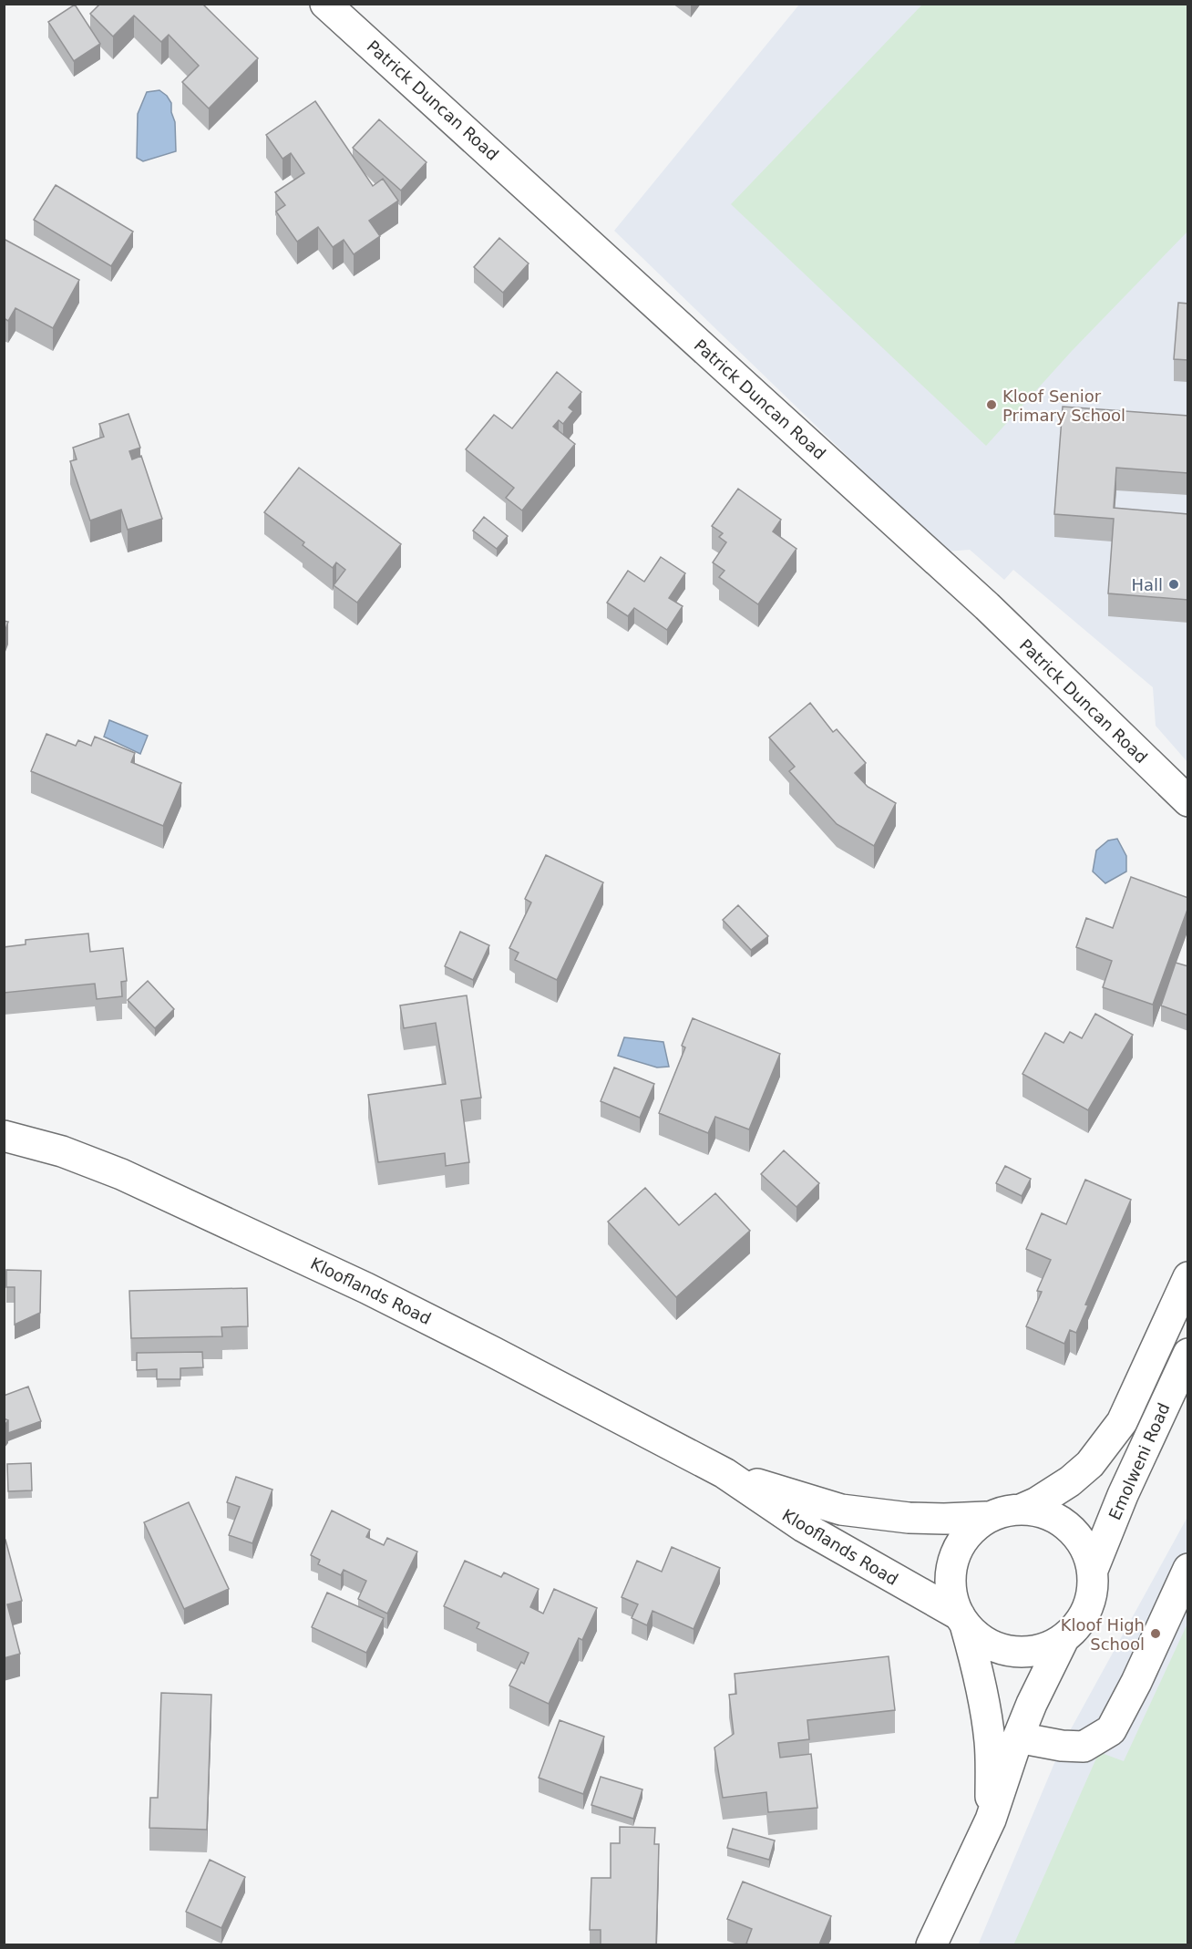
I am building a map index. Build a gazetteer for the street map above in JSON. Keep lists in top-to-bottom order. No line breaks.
{"streets":{"street":["Patrick Duncan Road","Klooflands Road","Emolweni Road"]},"crossings":[["Klooflands Road","Emolweni Road"]],"places":["Kloof Senior Primary School","Hall","Kloof High School"]}
